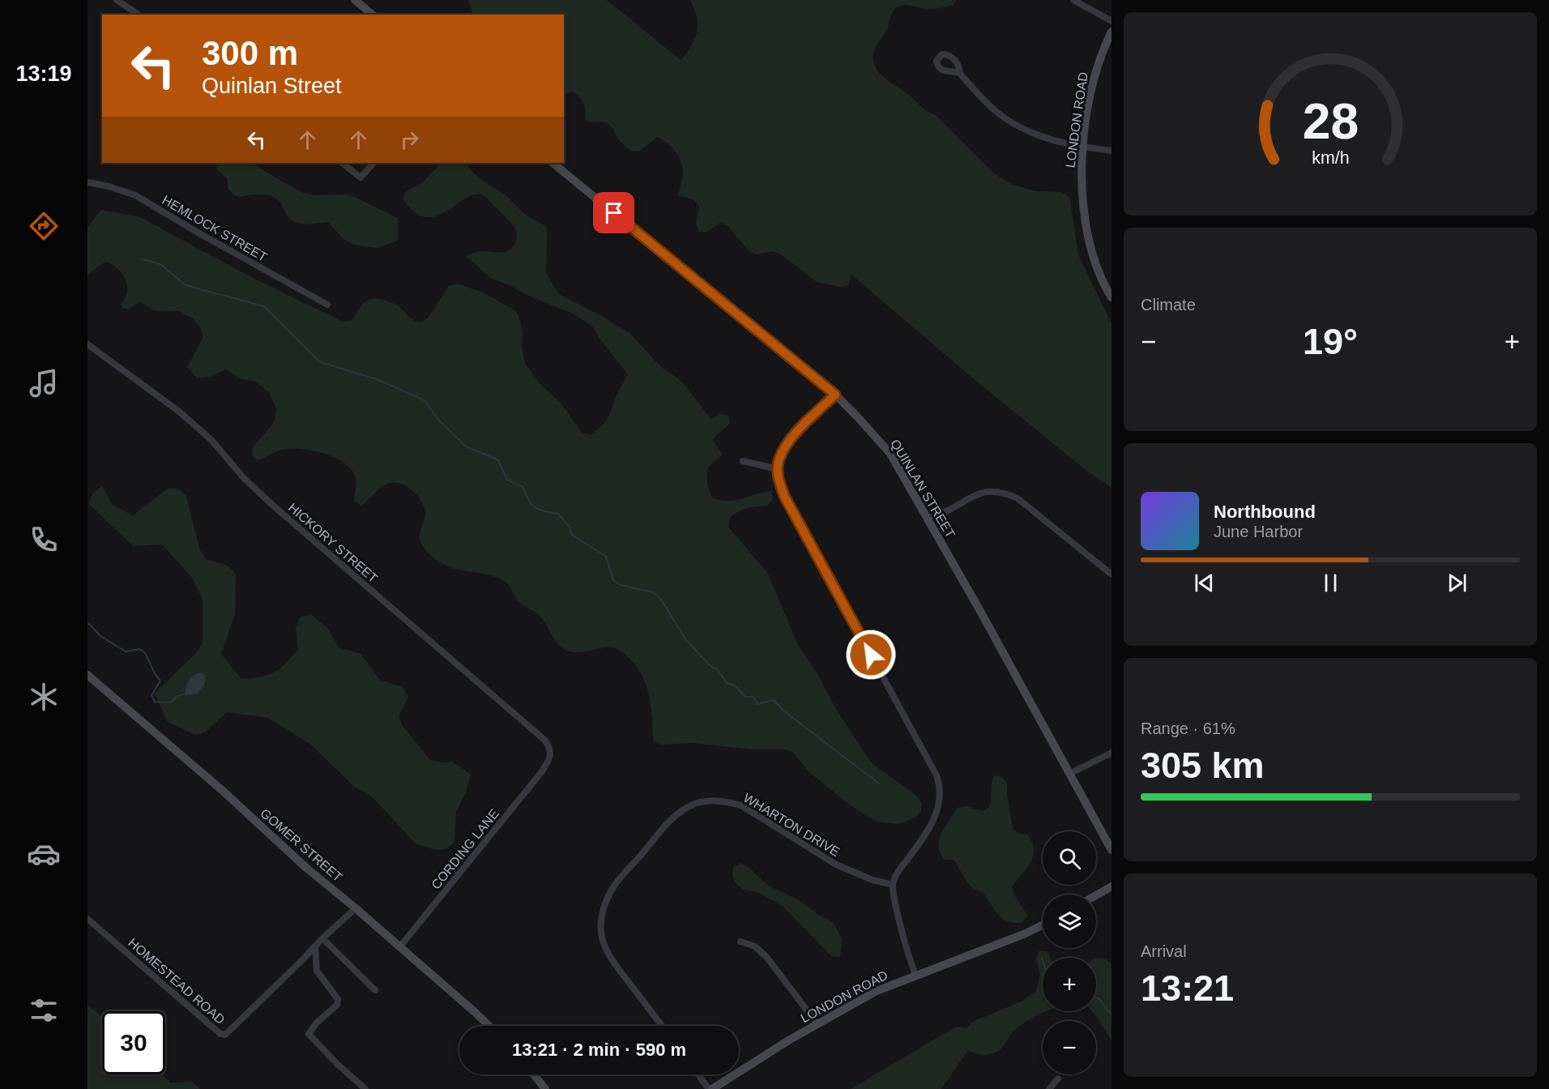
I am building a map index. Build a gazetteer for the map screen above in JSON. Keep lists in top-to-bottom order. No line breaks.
{"streets":{"street":["LONDON ROAD","HEMLOCK STREET","QUINLAN STREET","HICKORY STREET","WHARTON DRIVE","GOMER STREET","CORDING LANE","HOMESTEAD ROAD"]},"crossings":[["HICKORY STREET","CORDING LANE"],["GOMER STREET","CORDING LANE"],["GOMER STREET","HOMESTEAD ROAD"]],"page":{"tabs":"13:19","turn":["300 m","Quinlan Street"],"tile":["Climate",["Range · 61%","305 km"],["Arrival","13:21"]],"heat":["−","19°","+"],"song":["Northbound","June Harbor"],"map_buttons":["+","−"],"limit":"30","trip":"13:21 · 2 min · 590 m","gauge":["28","km/h"]}}
